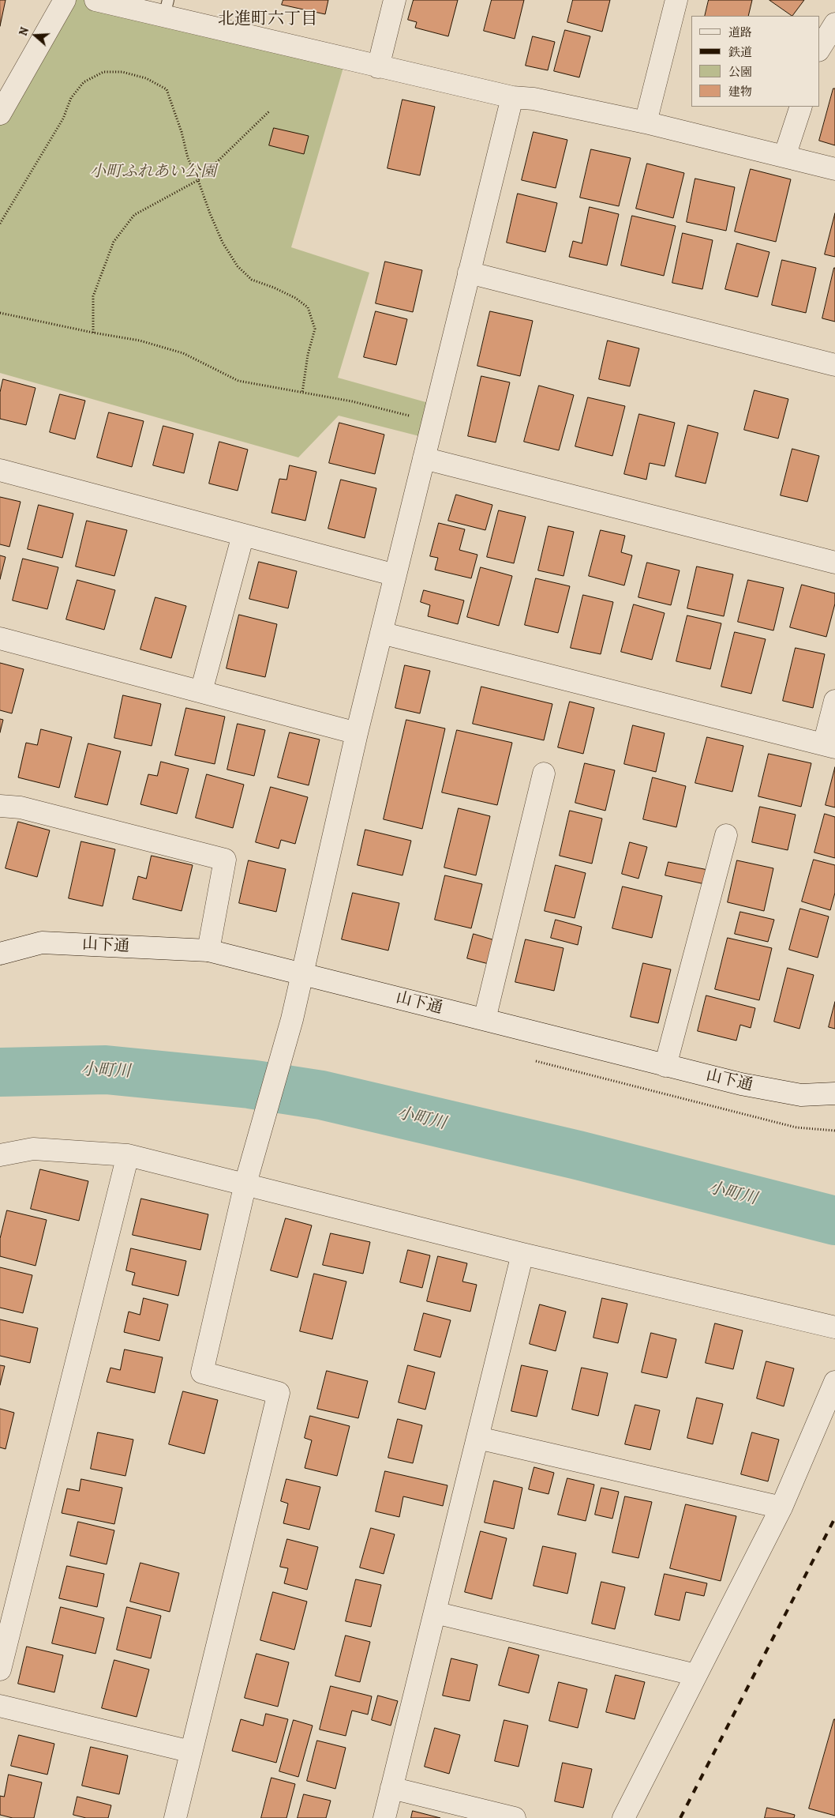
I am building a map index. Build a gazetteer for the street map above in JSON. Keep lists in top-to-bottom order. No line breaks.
{"streets":{"street":["山下通"]},"districts":["北進町六丁目"],"water":["小町川"],"parks":["小町ふれあい公園"],"legend":["道路","鉄道","公園","建物"],"north":"left"}
